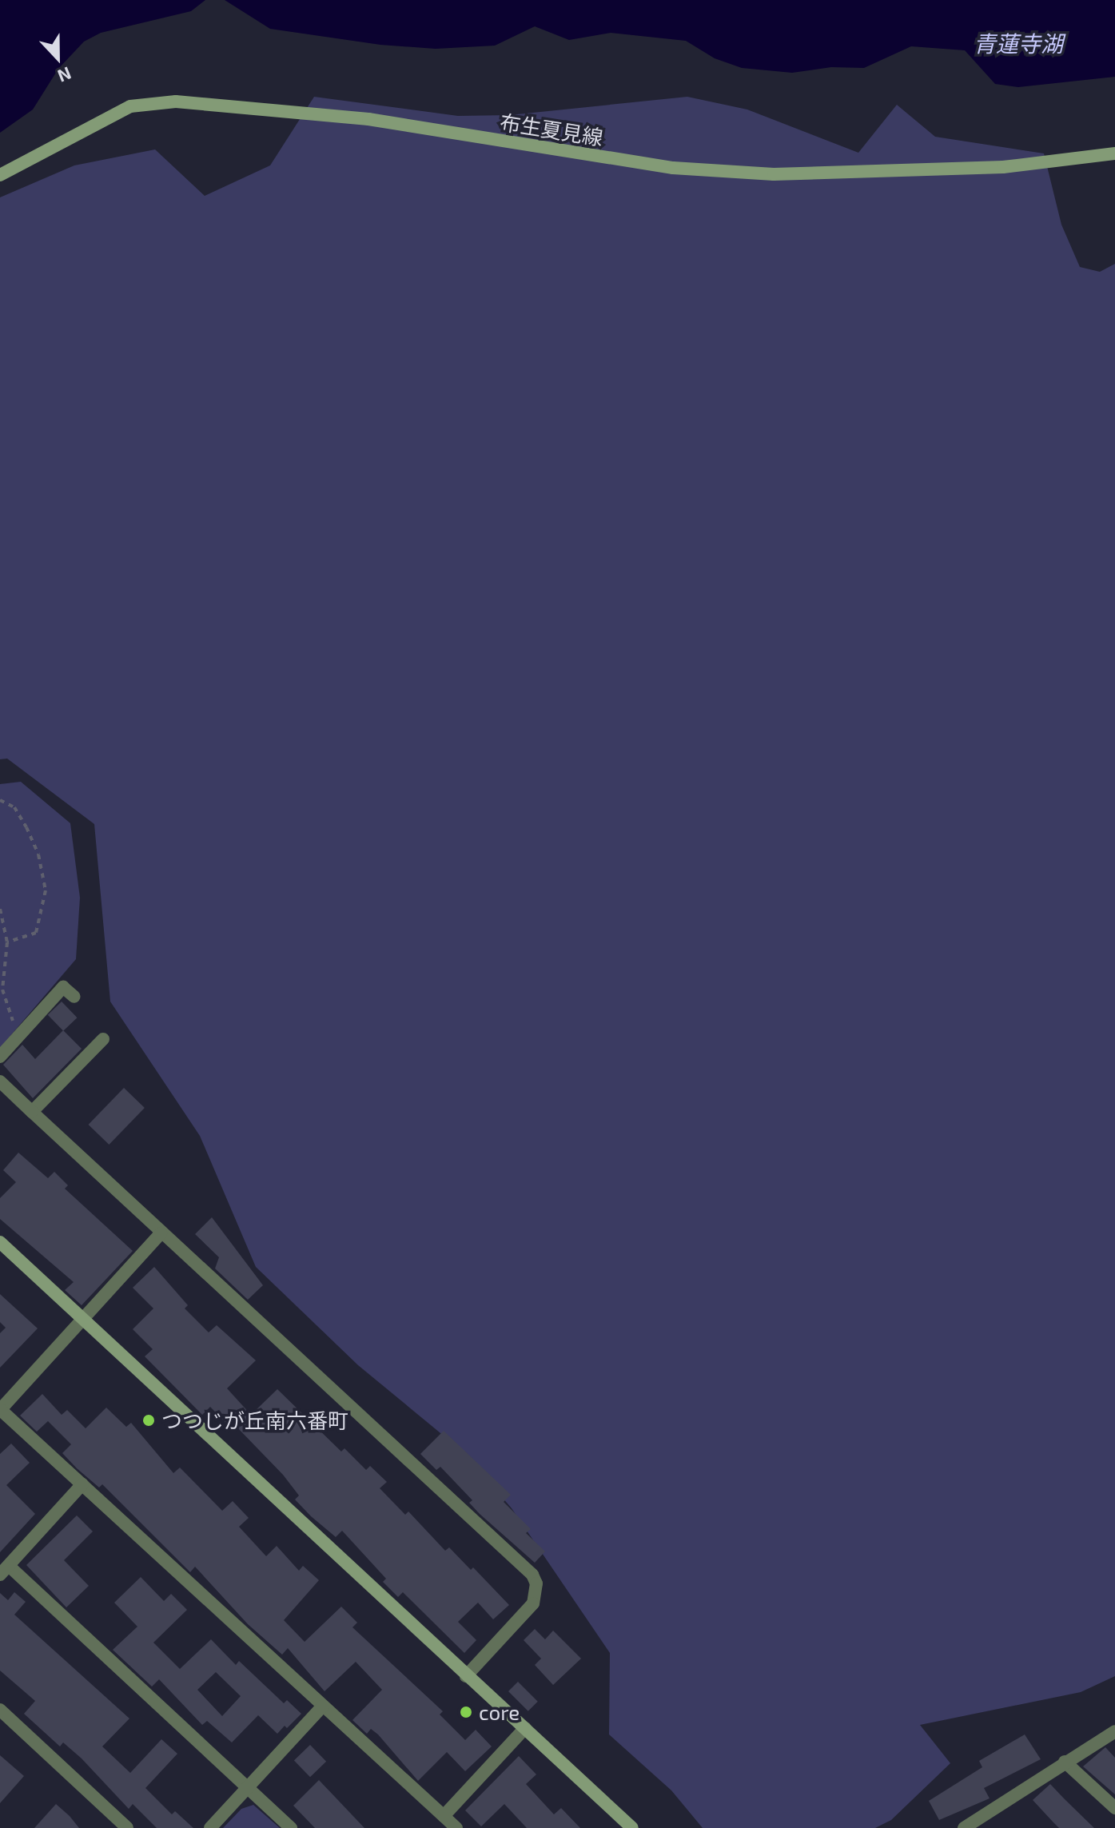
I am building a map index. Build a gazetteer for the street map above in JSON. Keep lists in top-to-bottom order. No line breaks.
{"streets":{"main road":["布生夏見線"]},"water":["青蓮寺湖"],"places":["つつじが丘南六番町","core"],"north":"bottom"}
